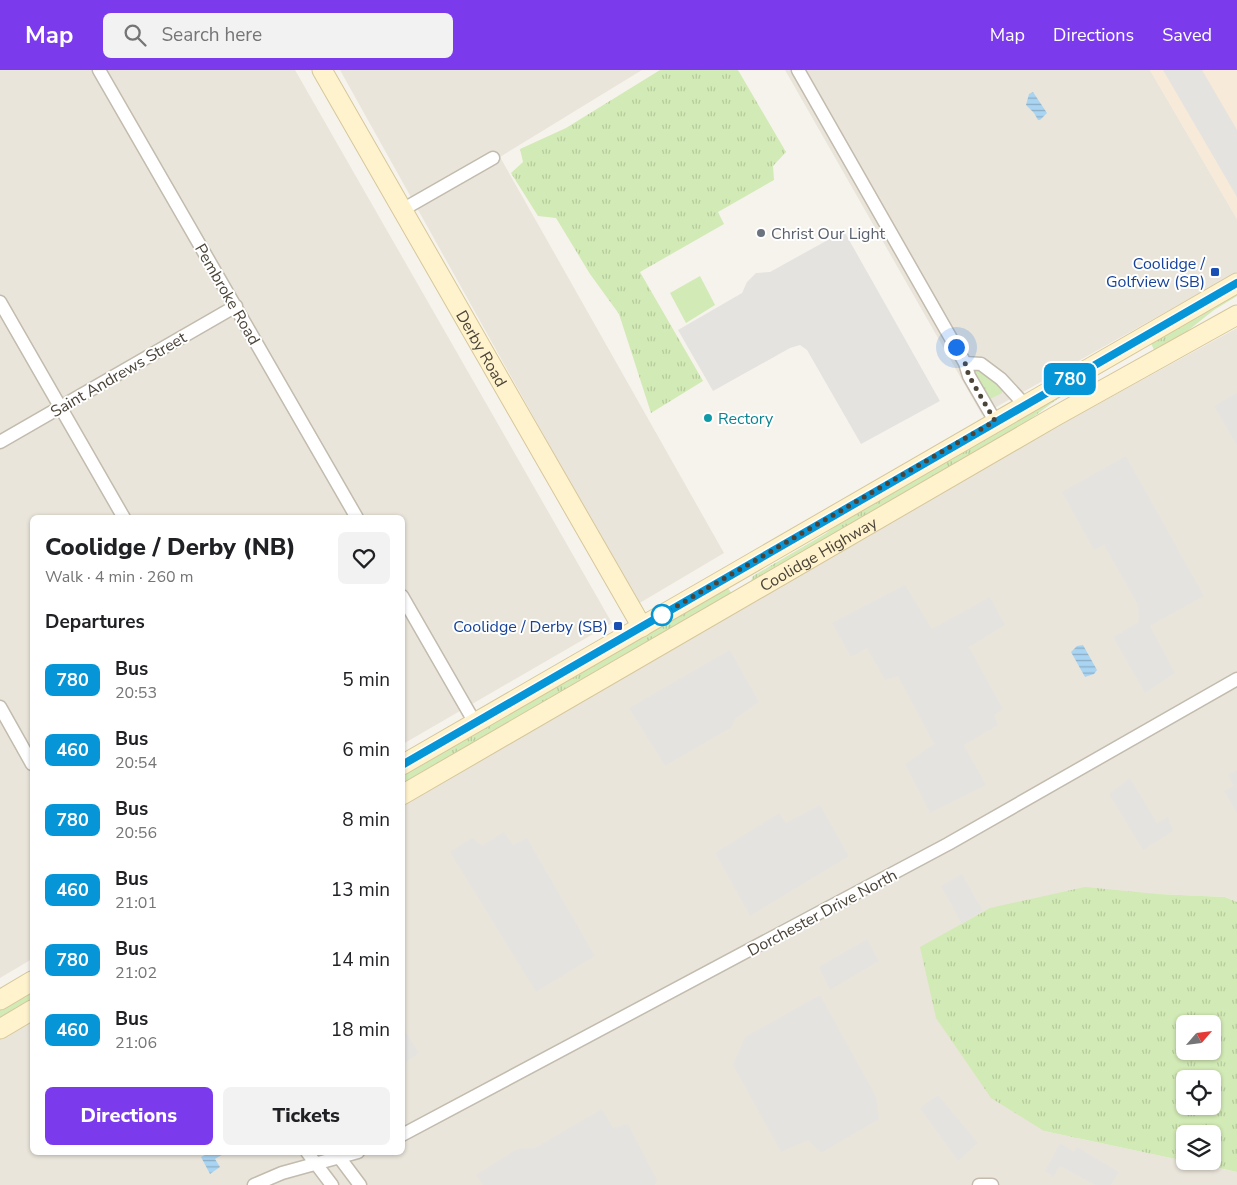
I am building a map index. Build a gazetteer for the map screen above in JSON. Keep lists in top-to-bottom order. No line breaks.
{"streets":{"main road":["Derby Road","Coolidge Highway"],"street":["Pembroke Road","Saint Andrews Street","Dorchester Drive North"]},"crossings":[["Pembroke Road","Saint Andrews Street"],["Derby Road","Coolidge Highway"]],"places":{"other":["Christ Our Light","Rectory"],"transit":["Coolidge / Golfview (SB)","Coolidge / Derby (SB)"]},"lines":["bus line 780"],"north":"top right","page":{"header":"Map","search":"Search here","nav":["Map","Directions","Saved"],"on_map":"780","heading":[["Coolidge / Derby (NB)","Walk · 4 min · 260 m"],"Departures"],"list":[{"mark":"780","name":"Bus","note":"20:53","value":"5 min"},{"mark":"460","name":"Bus","note":"20:54","value":"6 min"},{"mark":"780","name":"Bus","note":"20:56","value":"8 min"},{"mark":"460","name":"Bus","note":"21:01","value":"13 min"},{"mark":"780","name":"Bus","note":"21:02","value":"14 min"},{"mark":"460","name":"Bus","note":"21:06","value":"18 min"}],"buttons":["Directions","Tickets"]}}
